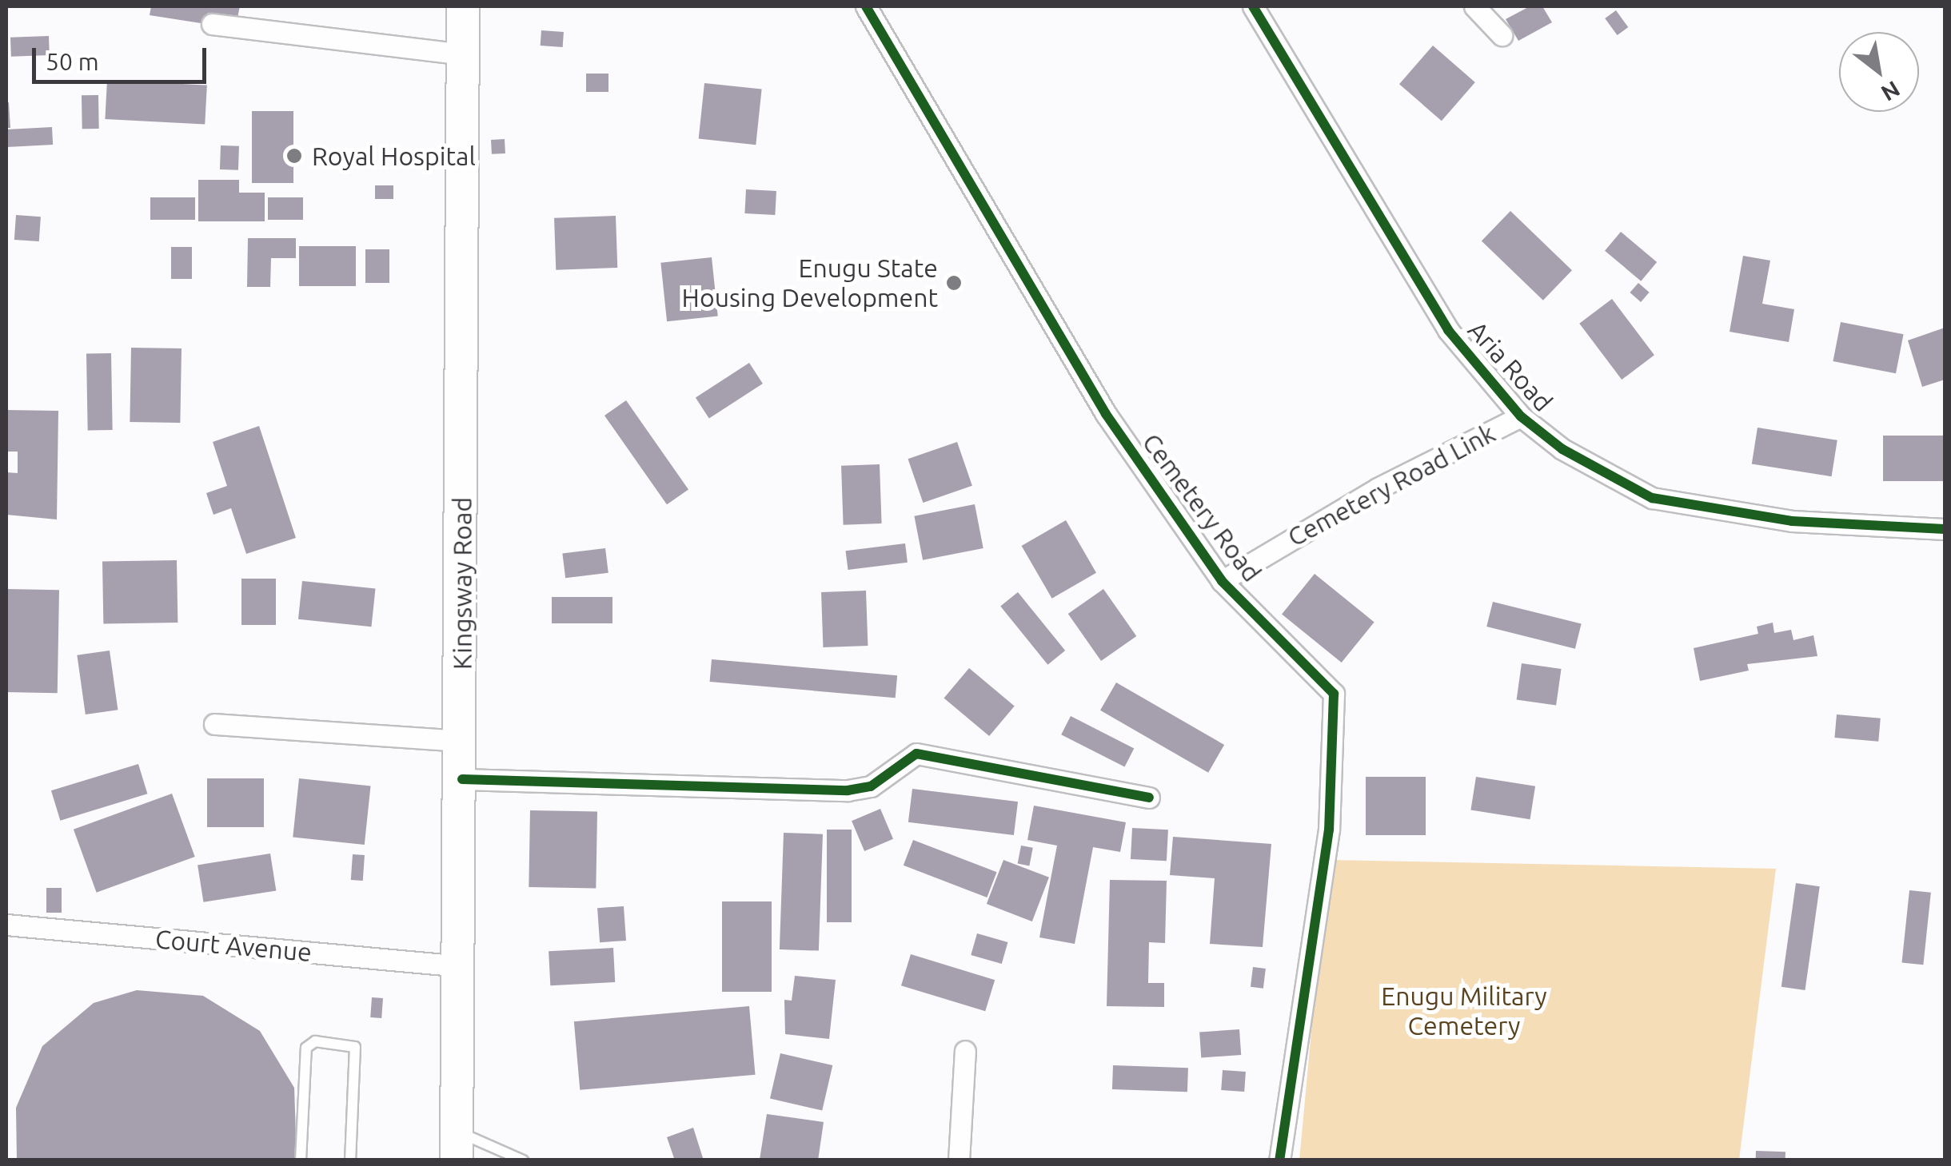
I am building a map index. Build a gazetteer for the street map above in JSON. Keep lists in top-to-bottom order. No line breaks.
{"streets":{"main road":["Kingsway Road"],"street":["Aria Road","Cemetery Road Link","Cemetery Road","Court Avenue"]},"crossings":[["Aria Road","Cemetery Road Link"],["Cemetery Road Link","Cemetery Road"],["Kingsway Road","Court Avenue"]],"parks":["Enugu Military Cemetery"],"places":["Royal Hospital","Enugu State Housing Development"],"scale_bar":"50 m","north":"bottom right"}
